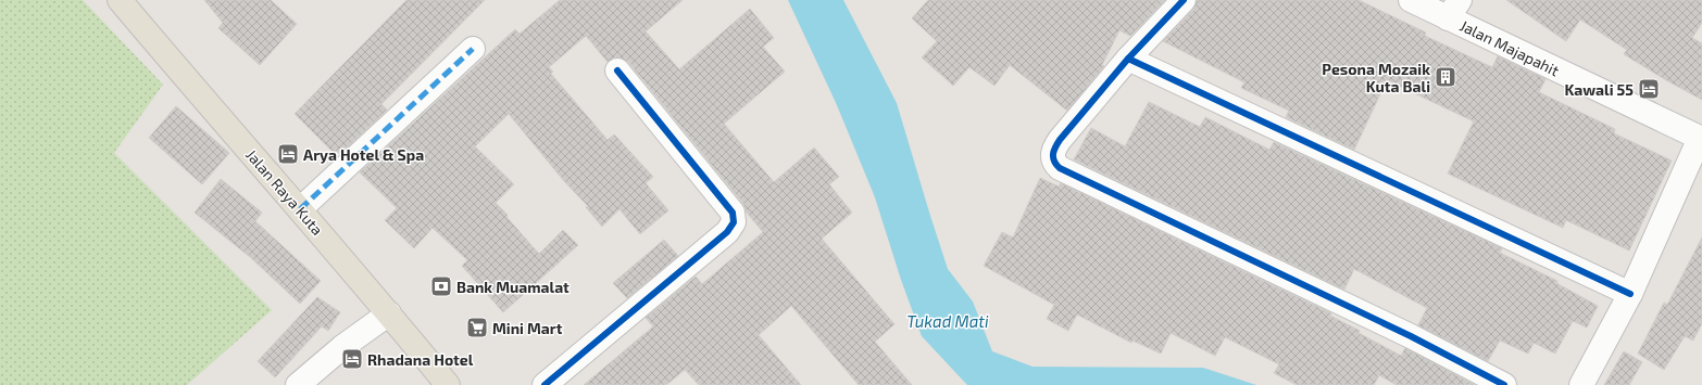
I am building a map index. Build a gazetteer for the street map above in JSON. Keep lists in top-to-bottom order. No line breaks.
{"streets":{"main road":["Jalan Raya Kuta"],"street":["Jalan Majapahit"]},"water":["Tukad Mati"],"places":{"building":["Pesona Mozaik Kuta Bali"],"hotel":["Kawali 55","Arya Hotel & Spa","Rhadana Hotel"],"bank":["Bank Muamalat"],"supermarket":["Mini Mart"]}}
